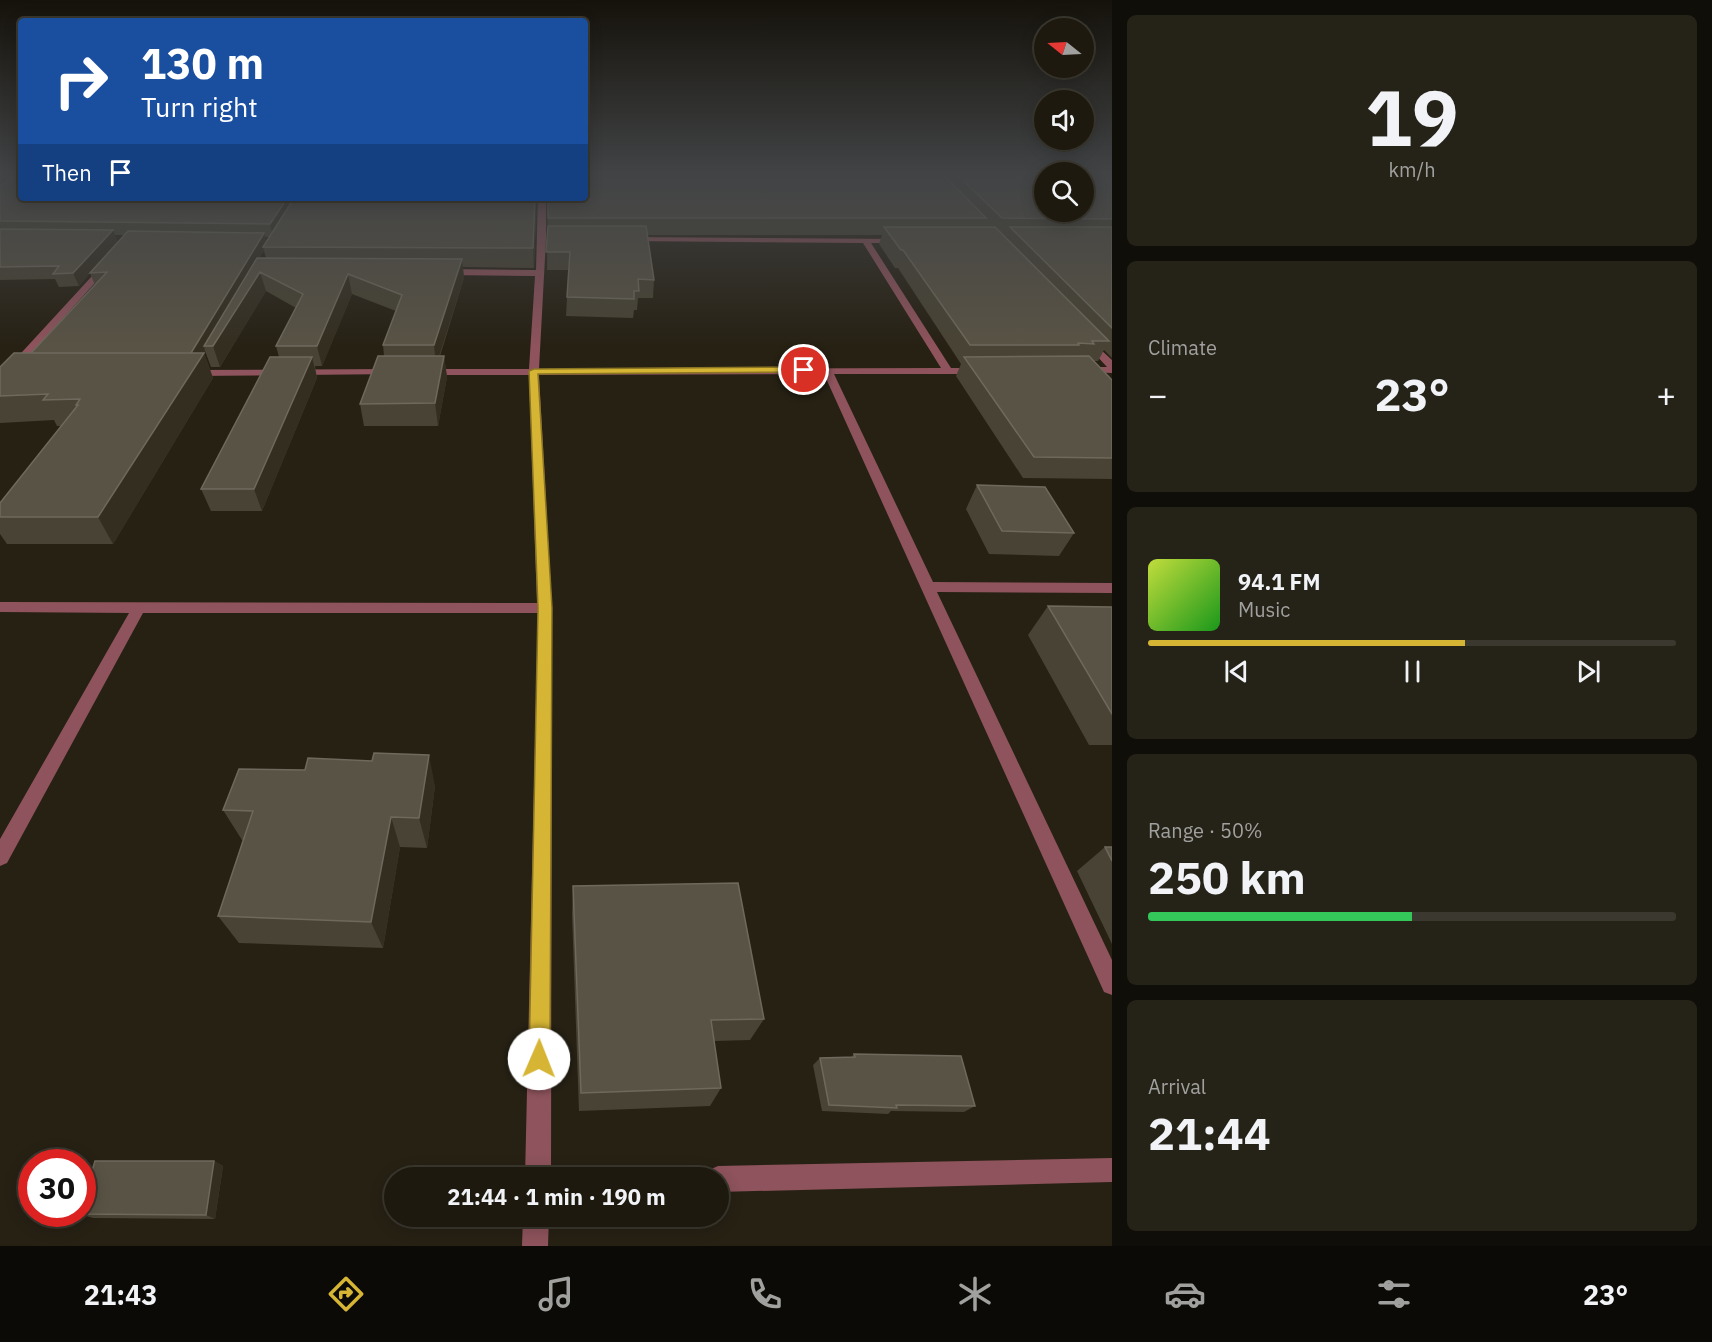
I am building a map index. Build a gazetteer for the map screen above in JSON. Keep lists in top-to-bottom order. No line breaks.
{"north":"left","page":{"tile":[["19","km/h"],"Climate",["Range · 50%","250 km"],["Arrival","21:44"]],"turn":["130 m","Turn right"],"then":"Then","heat":["−","23°","+"],"song":["94.1 FM","Music"],"limit":"30","trip":"21:44 · 1 min · 190 m","tabs":["21:43","23°"]}}
